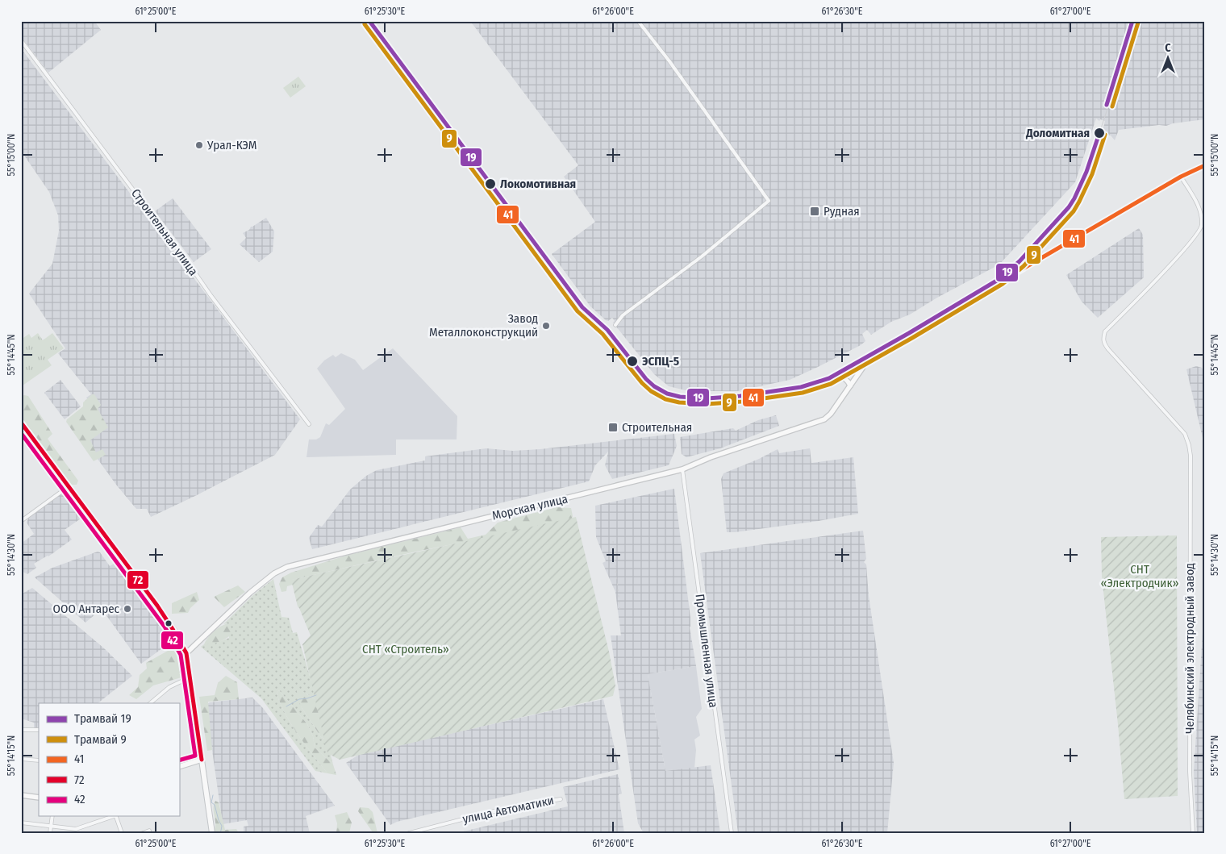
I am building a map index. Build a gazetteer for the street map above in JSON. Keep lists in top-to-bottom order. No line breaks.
{"streets":{"street":["Строительная улица","Морская улица","Челябинский электродный завод","Промышленная улица","улица Автоматики"]},"crossings":[["Морская улица","Промышленная улица"]],"parks":["СНТ «Электродчик»","СНТ «Строитель»"],"places":{"other":["Доломитная","Урал-КЭМ","Локомотивная","Завод Металлоконструкций","ЭСПЦ-5","ООО Антарес"],"transit":["Рудная","Строительная"]},"lines":["tram line 19","transit line 41","tram line 9","transit line 72","transit line 42"],"legend":["Трамвай 19","Трамвай 9","41","72","42"],"north":"top","coordinates":["61°25'00\"E","61°25'30\"E","61°26'00\"E","61°26'30\"E","61°27'00\"E","55°15'00\"N","55°14'45\"N","55°14'30\"N","55°14'15\"N"]}
